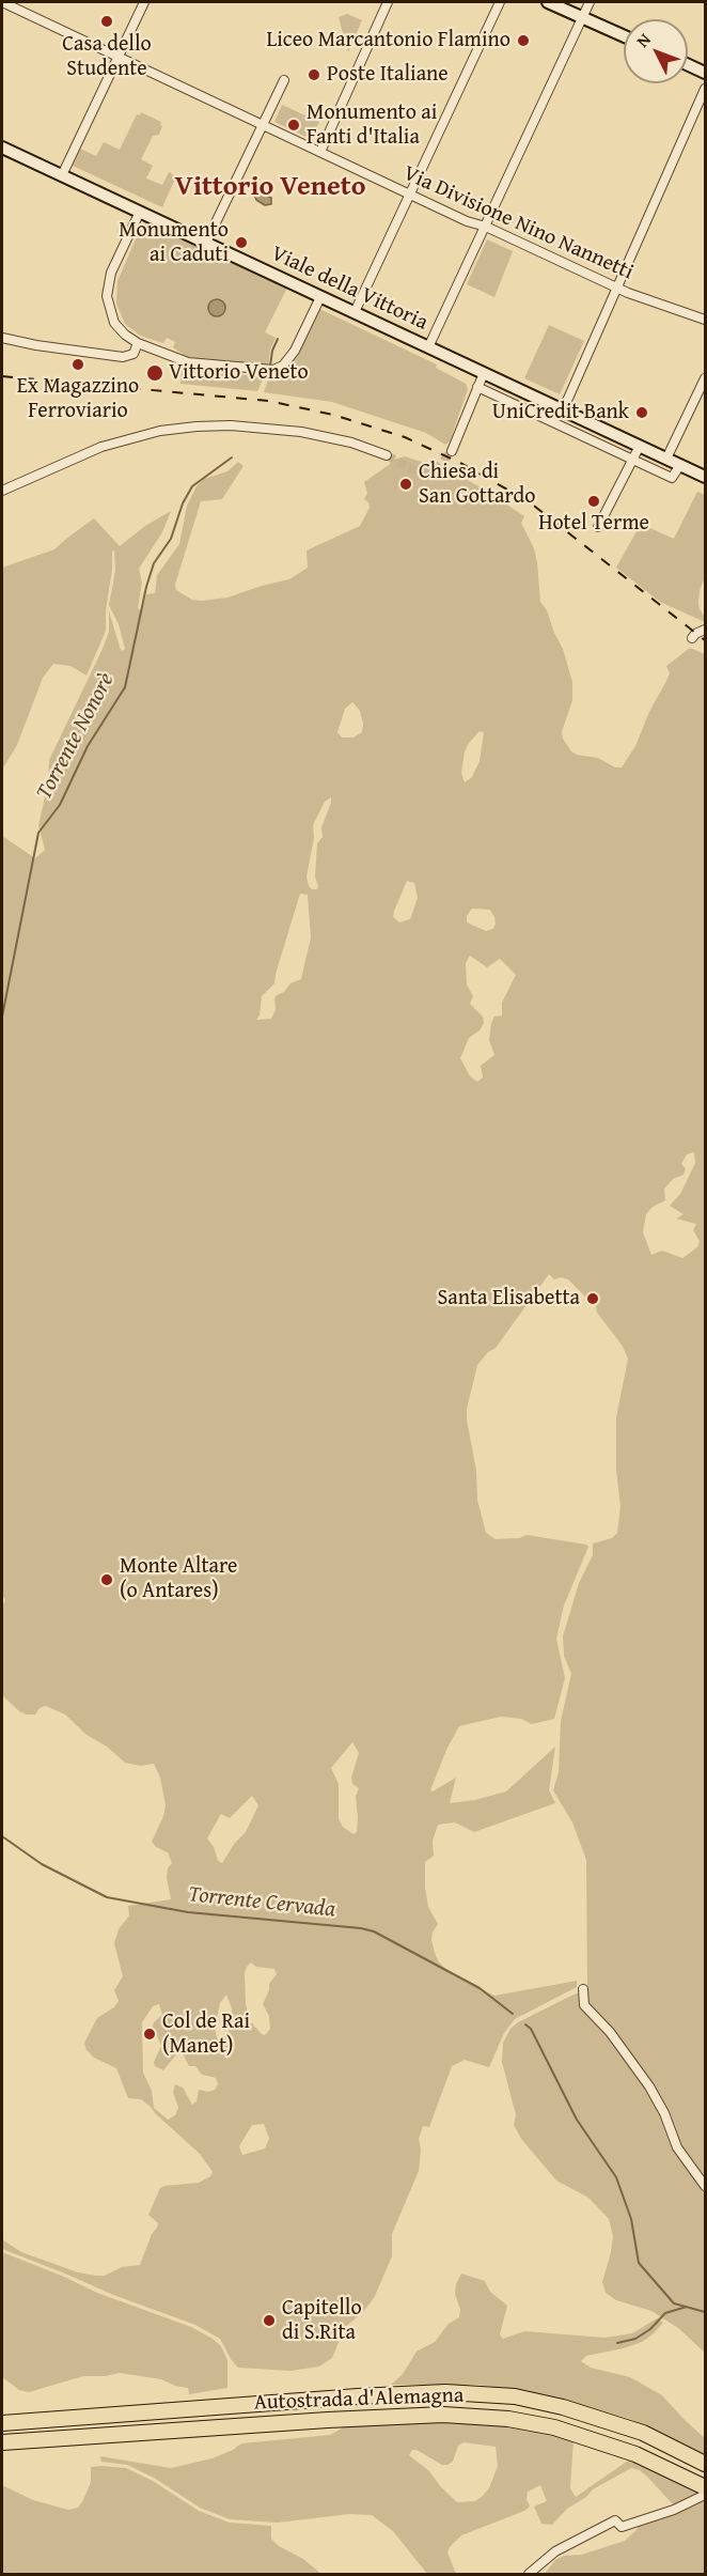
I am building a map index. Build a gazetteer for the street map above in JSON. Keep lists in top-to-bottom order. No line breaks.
{"streets":{"highway":["Autostrada d'Alemagna"],"street":["Via Divisione Nino Nannetti","Viale della Vittoria"]},"districts":["Vittorio Veneto"],"water":["Torrente Nonorè","Torrente Cervada"],"places":["Casa dello Studente","Liceo Marcantonio Flamino","Poste Italiane","Monumento ai Fanti d'Italia","Monumento ai Caduti","Ex Magazzino Ferroviario","Vittorio Veneto","UniCredit Bank","Chiesa di San Gottardo","Hotel Terme","Santa Elisabetta","Monte Altare (o Antares)","Col de Rai (Manet)","Capitello di S.Rita"],"north":"top left"}
